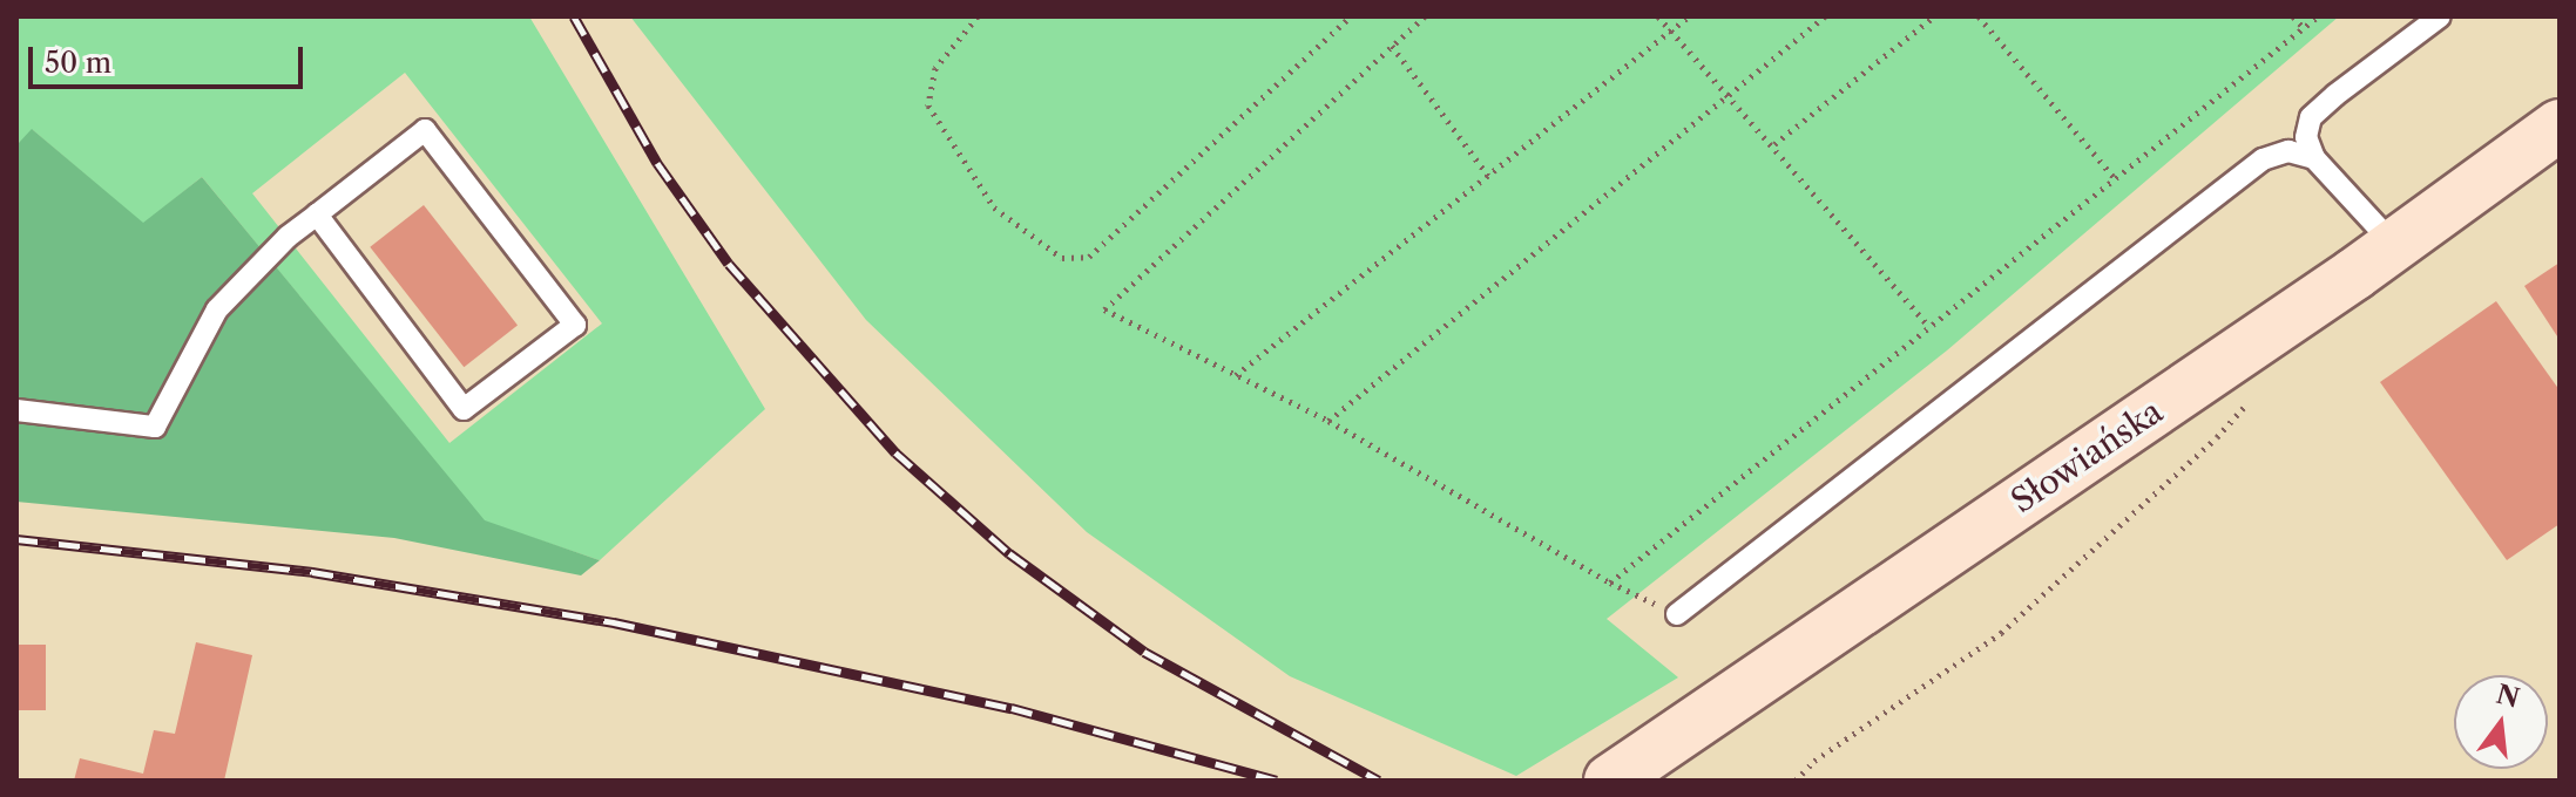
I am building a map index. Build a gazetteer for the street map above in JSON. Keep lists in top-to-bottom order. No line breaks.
{"streets":{"street":["Słowiańska"]},"scale_bar":"50 m","north":"top"}
